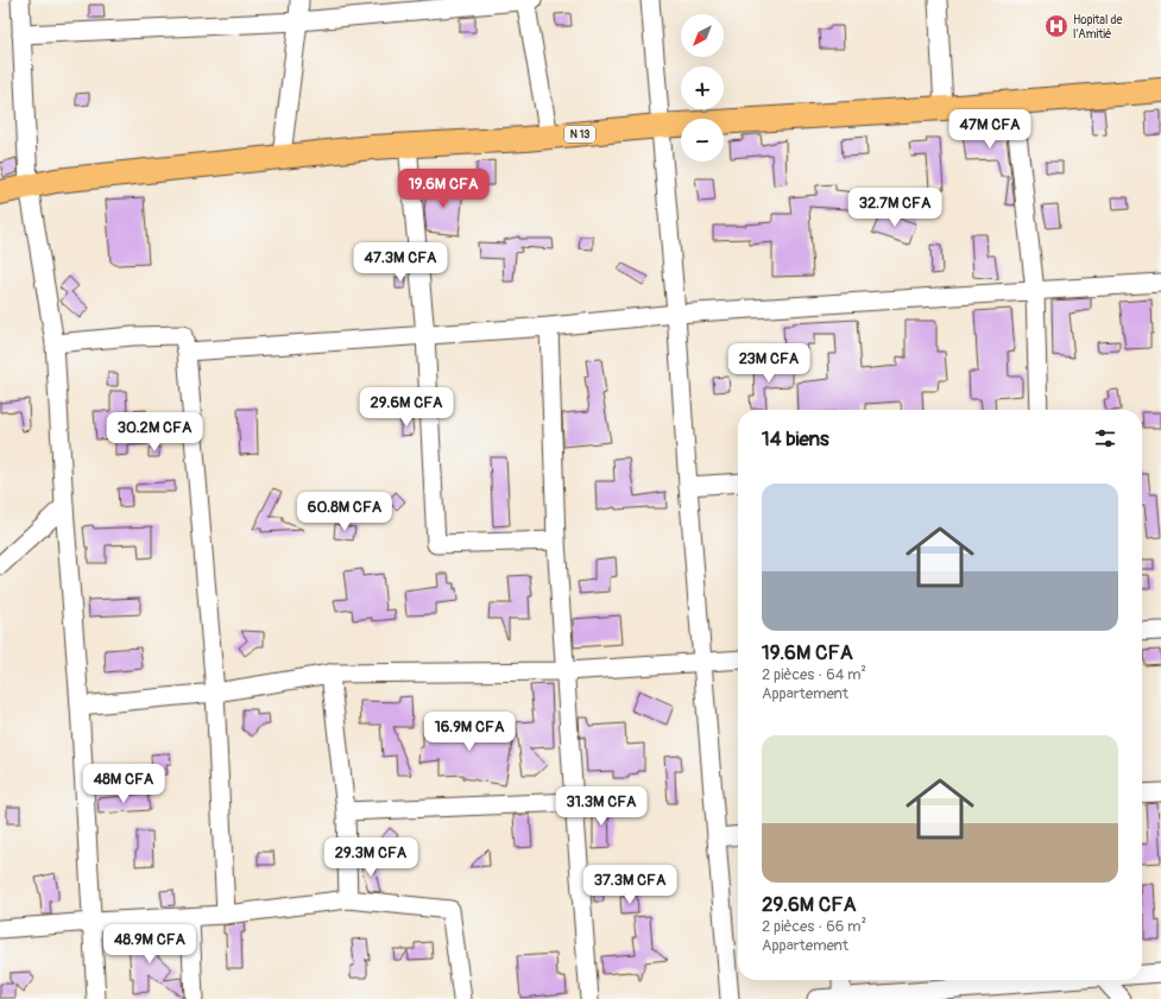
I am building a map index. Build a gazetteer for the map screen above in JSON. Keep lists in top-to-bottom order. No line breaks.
{"streets":{"main road":["N 13"]},"places":{"hospital":["Hopital de l'Amitié"]},"north":"bottom left","page":{"map_buttons":["+","−"],"price":["47M CFA","19.6M CFA","32.7M CFA","47.3M CFA","23M CFA","29.6M CFA","30.2M CFA","60.8M CFA","16.9M CFA","48M CFA","31.3M CFA","29.3M CFA","37.3M CFA","48.9M CFA"],"heading":"14 biens","list":[{"name":"19.6M CFA","note":"2 pièces · 64 m² · Appartement"},{"name":"29.6M CFA","note":"2 pièces · 66 m² · Appartement"}]}}
